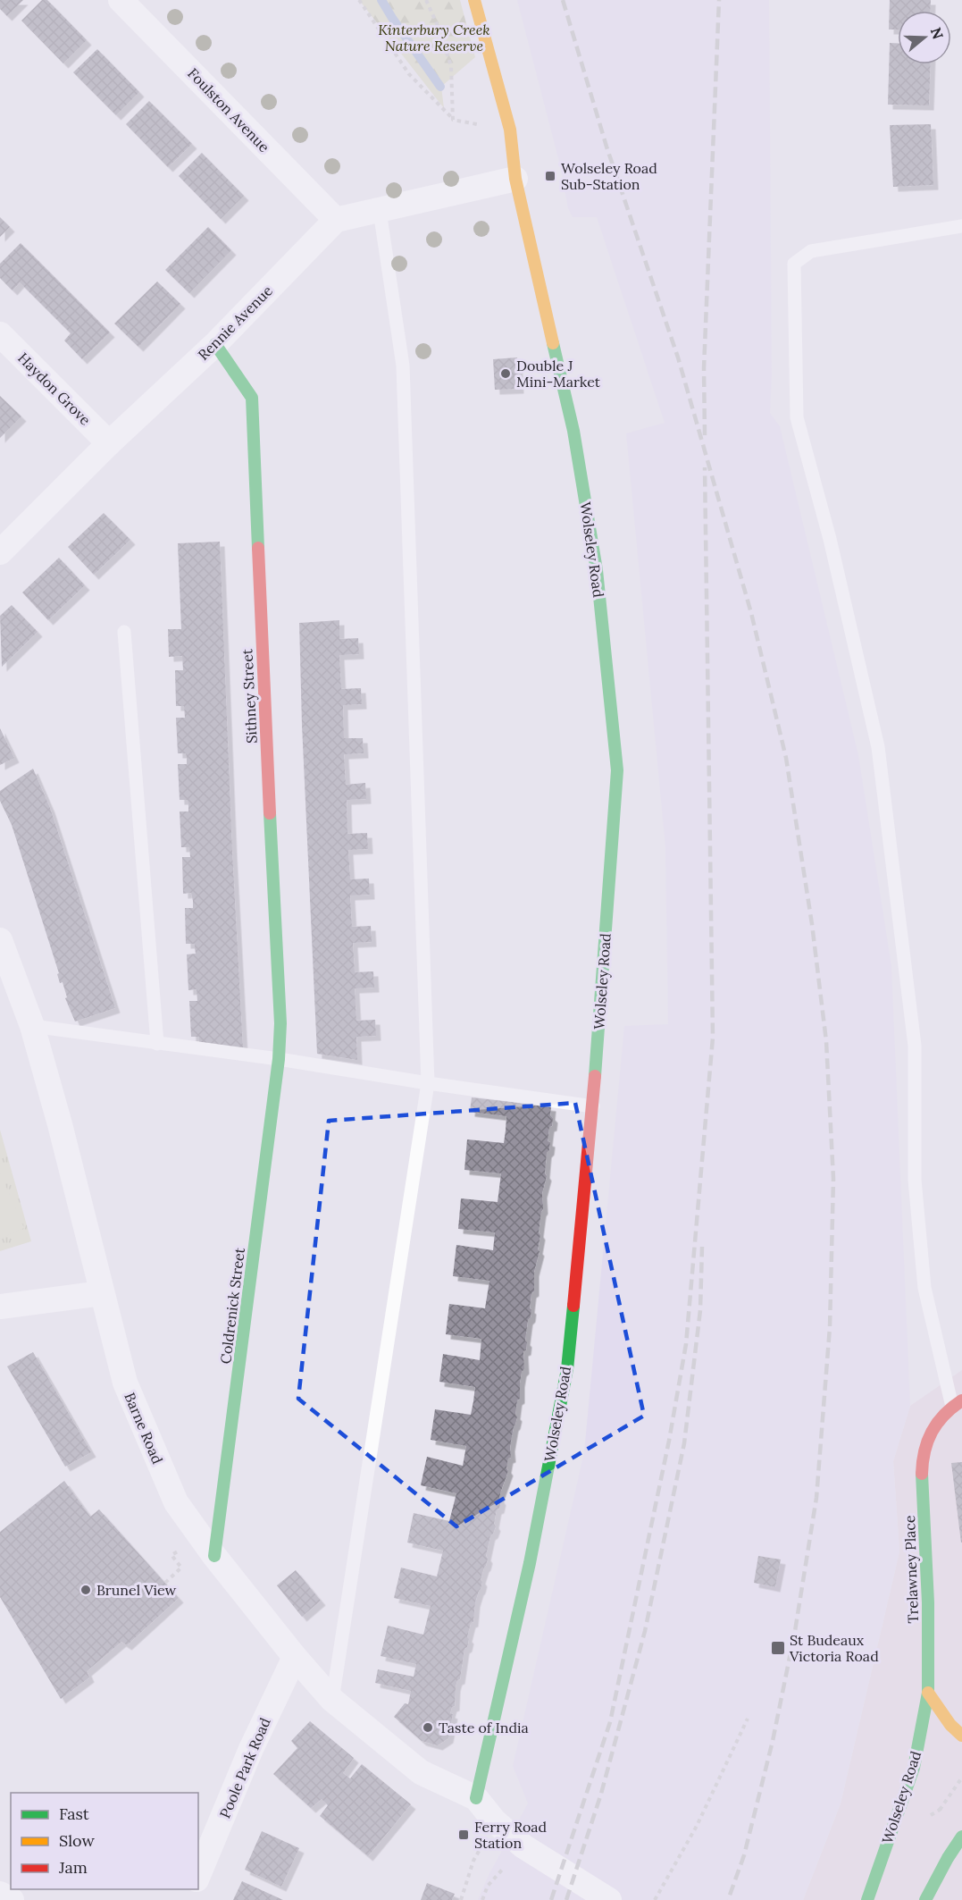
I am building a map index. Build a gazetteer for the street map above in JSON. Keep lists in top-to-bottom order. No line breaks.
{"streets":{"street":["Foulston Avenue","Rennie Avenue","Haydon Grove","Wolseley Road","Sithney Street","Coldrenick Street","Barne Road","Trelawney Place","Poole Park Road"]},"crossings":[["Foulston Avenue","Rennie Avenue"],["Rennie Avenue","Haydon Grove"],["Rennie Avenue","Sithney Street"],["Wolseley Road","Barne Road"],["Wolseley Road","Trelawney Place"],["Sithney Street","Coldrenick Street"],["Coldrenick Street","Barne Road"],["Barne Road","Poole Park Road"]],"parks":["Kinterbury Creek Nature Reserve"],"places":{"transit":["Wolseley Road Sub-Station","St Budeaux Victoria Road","Ferry Road Station"],"other":["Double J Mini-Market","Brunel View","Taste of India"]},"legend":["Fast","Slow","Jam"],"north":"right"}
